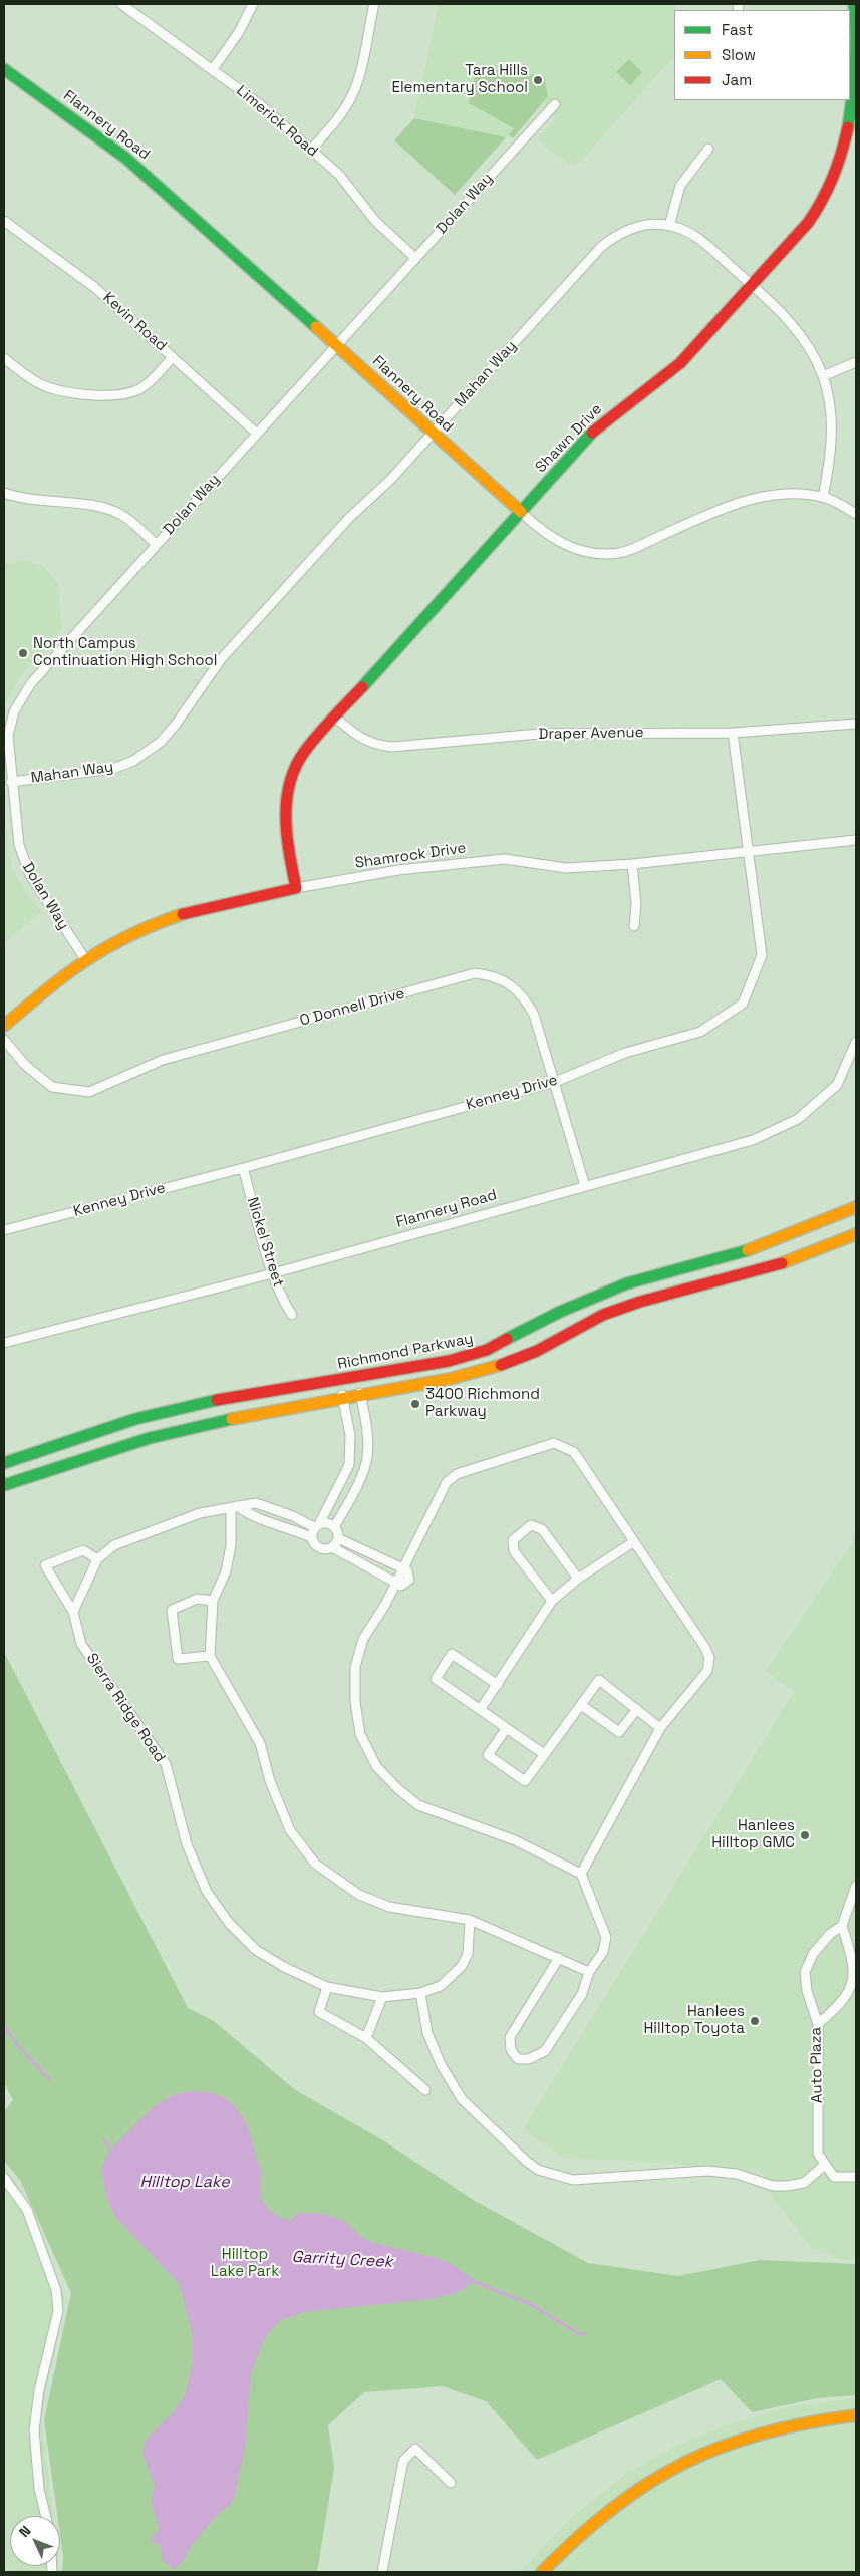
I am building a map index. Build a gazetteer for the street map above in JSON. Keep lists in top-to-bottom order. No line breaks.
{"streets":{"main road":["Flannery Road","Shawn Drive","Shamrock Drive","Richmond Parkway"],"street":["Limerick Road","Dolan Way","Kevin Road","Mahan Way","Draper Avenue","O Donnell Drive","Kenney Drive","Nickel Street","Sierra Ridge Road","Auto Plaza"]},"crossings":[["Limerick Road","Dolan Way"],["Flannery Road","Dolan Way"],["Flannery Road","Mahan Way"],["Flannery Road","Shawn Drive"],["Flannery Road","O Donnell Drive"],["Flannery Road","Nickel Street"],["Dolan Way","Kevin Road"],["Dolan Way","Mahan Way"],["Dolan Way","Shamrock Drive"],["Mahan Way","Shawn Drive"],["Shawn Drive","Draper Avenue"],["Shawn Drive","Shamrock Drive"],["Draper Avenue","Kenney Drive"],["Shamrock Drive","Kenney Drive"],["O Donnell Drive","Kenney Drive"],["Kenney Drive","Nickel Street"]],"water":["Hilltop Lake","Garrity Creek"],"parks":["Hilltop Lake Park"],"places":["Tara Hills Elementary School","North Campus Continuation High School","3400 Richmond Parkway","Hanlees Hilltop GMC","Hanlees Hilltop Toyota"],"legend":["Fast","Slow","Jam"],"north":"top left"}
